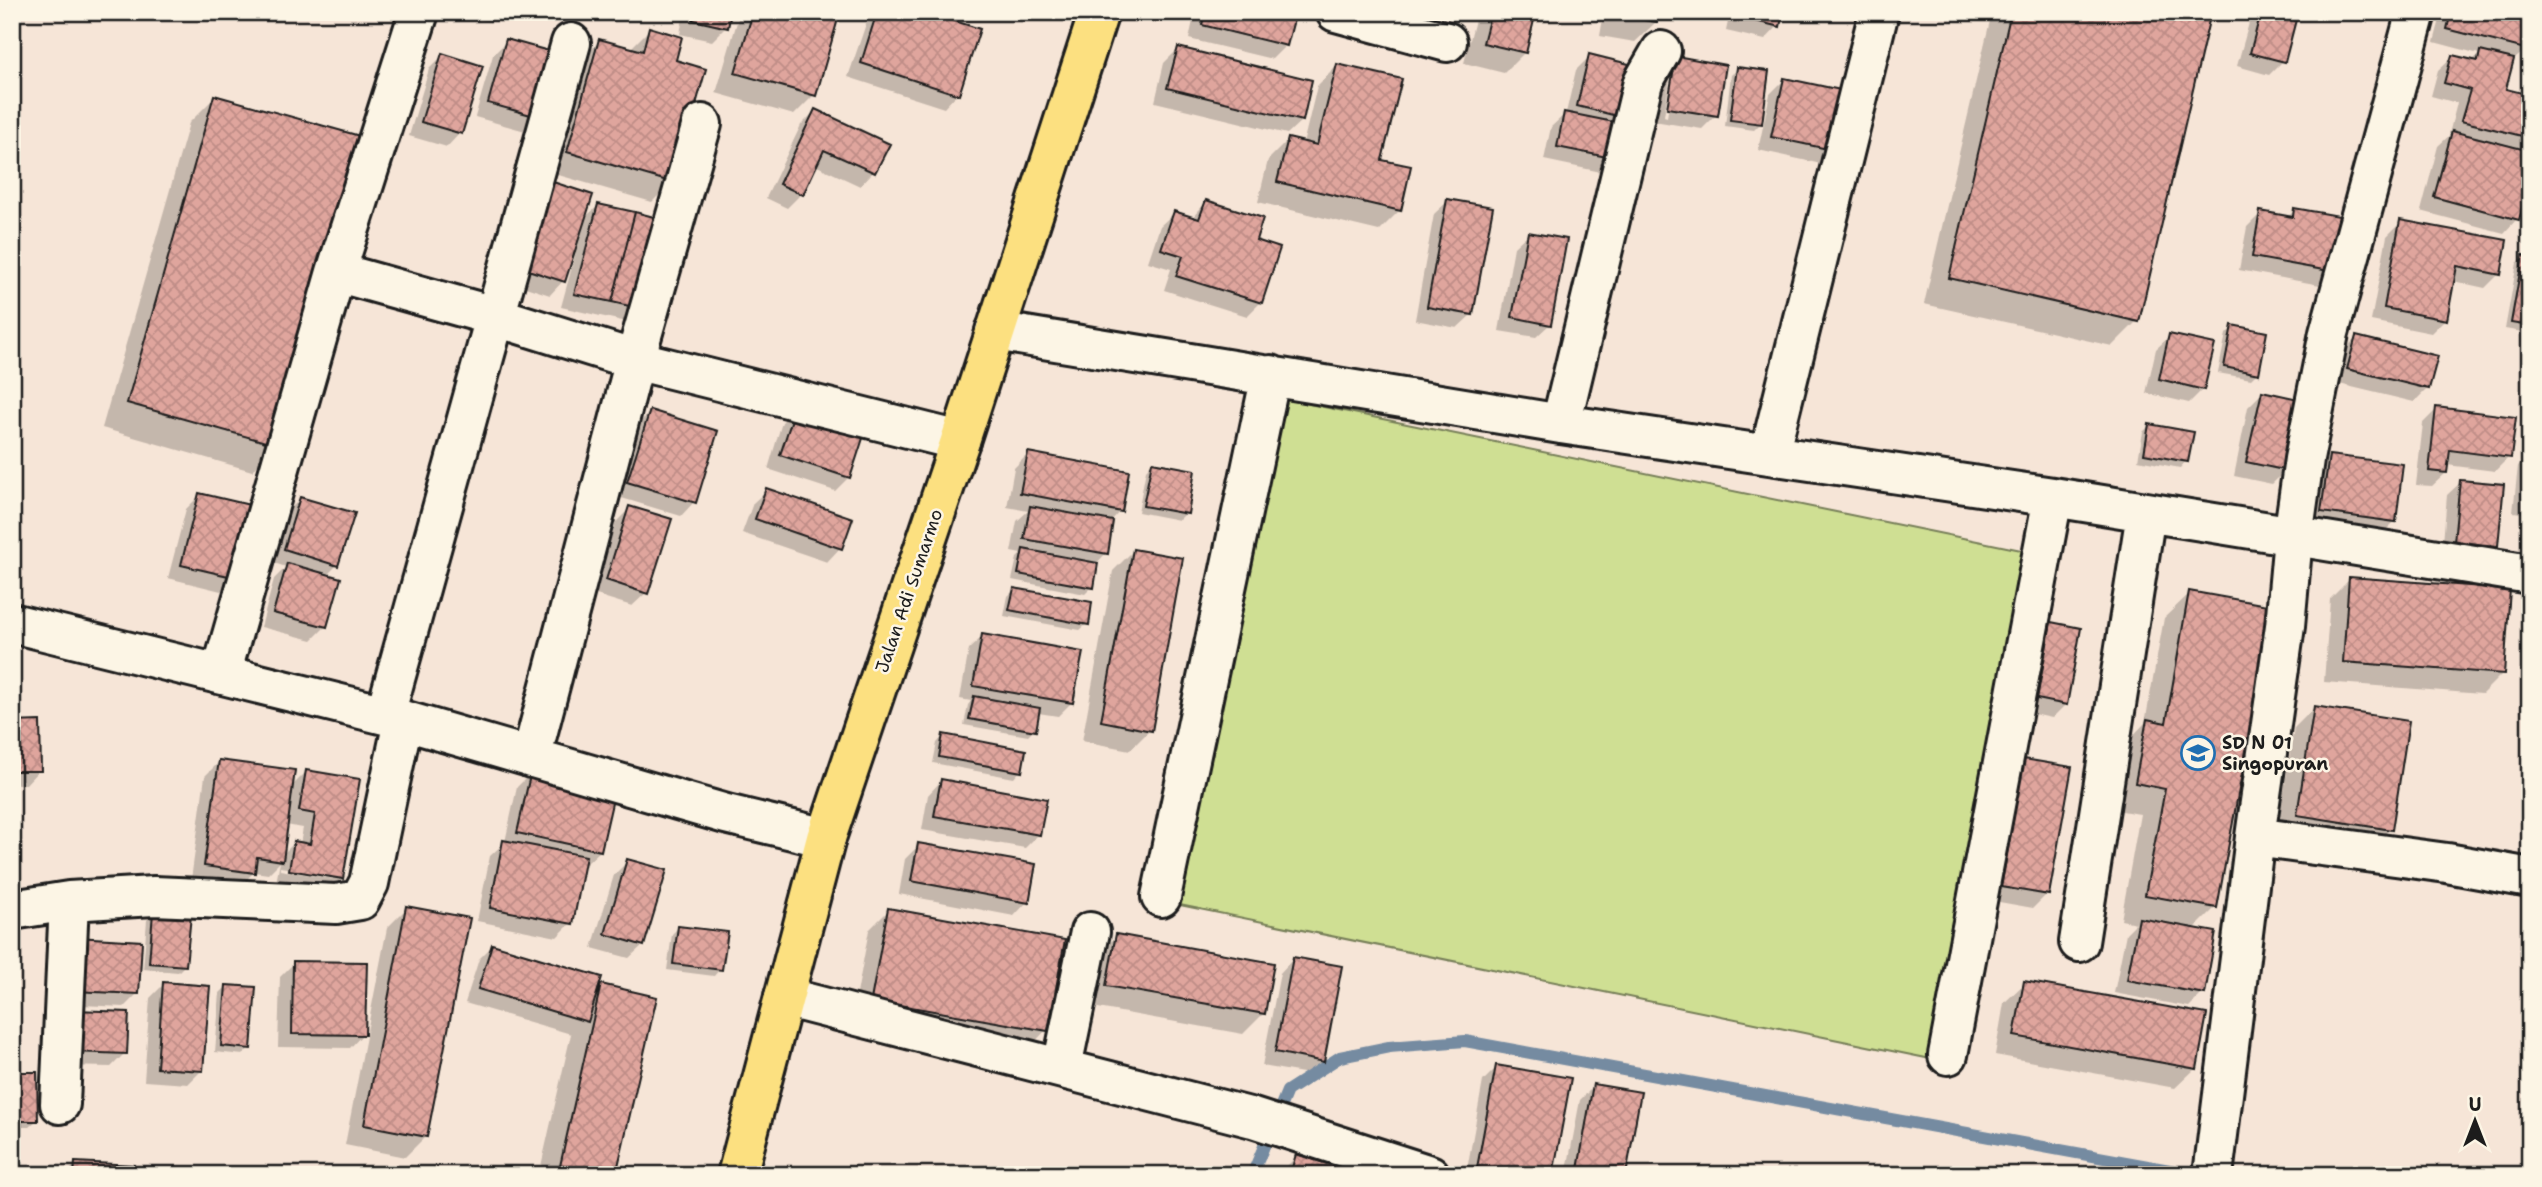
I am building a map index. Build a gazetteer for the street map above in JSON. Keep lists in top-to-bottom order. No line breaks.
{"streets":{"main road":["Jalan Adi Sumarmo"]},"places":{"school or university":["SD N 01 Singopuran"]},"north":"top"}
